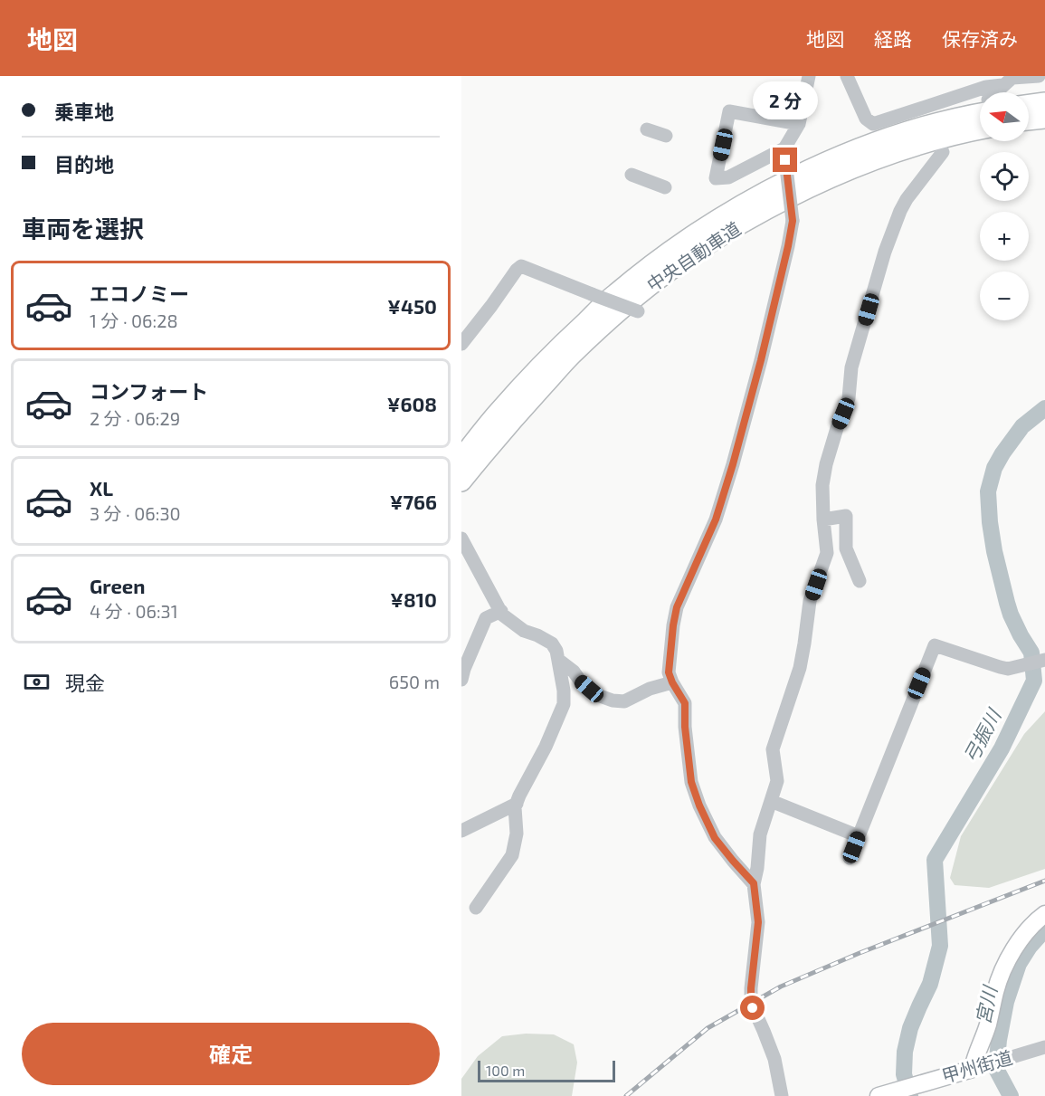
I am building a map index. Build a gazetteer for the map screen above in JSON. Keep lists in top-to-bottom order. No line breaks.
{"streets":{"highway":["中央自動車道"],"main road":["甲州街道"]},"water":["弓振川","宮川"],"scale_bar":"100 m","north":"left","page":{"header":"地図","nav":["地図","経路","保存済み"],"banner":["乗車地","目的地"],"bubble":"2 分","map_buttons":["+","−"],"heading":"車両を選択","list":[{"name":"エコノミー","note":"1 分 · 06:28","value":"¥450"},{"name":"コンフォート","note":"2 分 · 06:29","value":"¥608"},{"name":"XL","note":"3 分 · 06:30","value":"¥766"},{"name":"Green","note":"4 分 · 06:31","value":"¥810"}],"pay":["現金","650 m"],"buttons":"確定","scale":"100 m"}}
